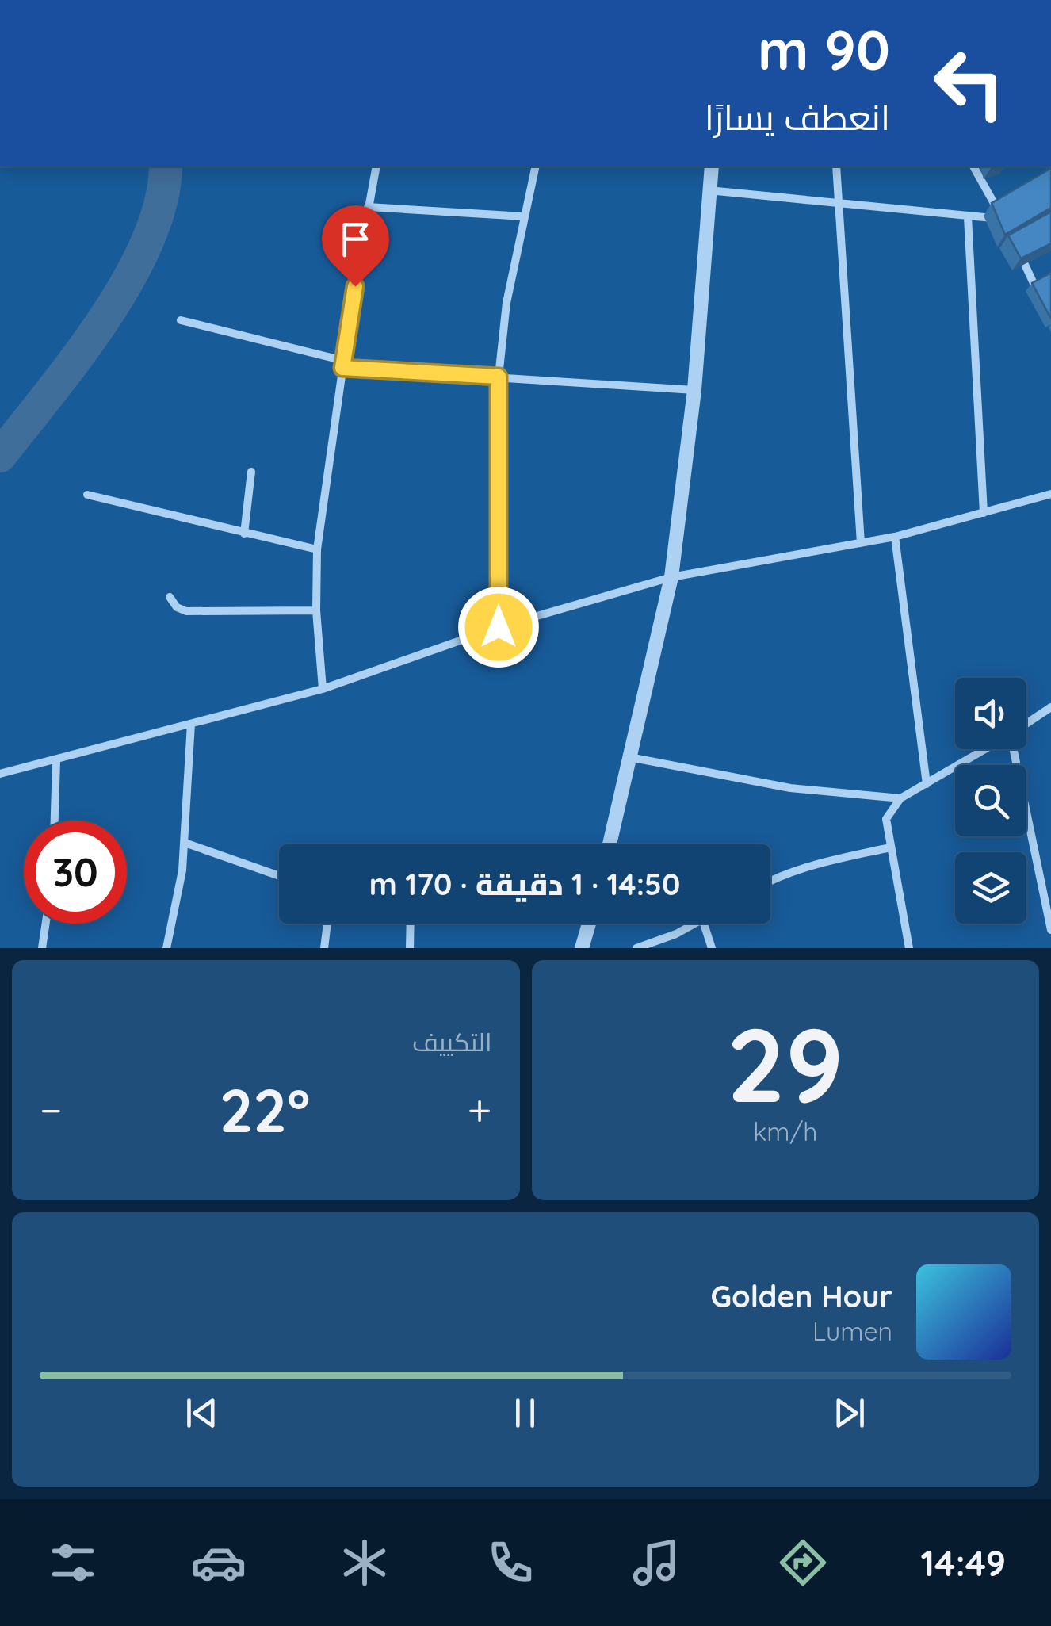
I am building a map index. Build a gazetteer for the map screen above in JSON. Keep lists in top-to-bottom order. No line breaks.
{"page":{"turn":["90 m","انعطف يسارًا"],"limit":"30","trip":"14:50 · 1 دقيقة · 170 m","tile":[["29","km/h"],"التكييف"],"heat":["−","22°","+"],"song":["Golden Hour","Lumen"],"tabs":"14:49"}}
